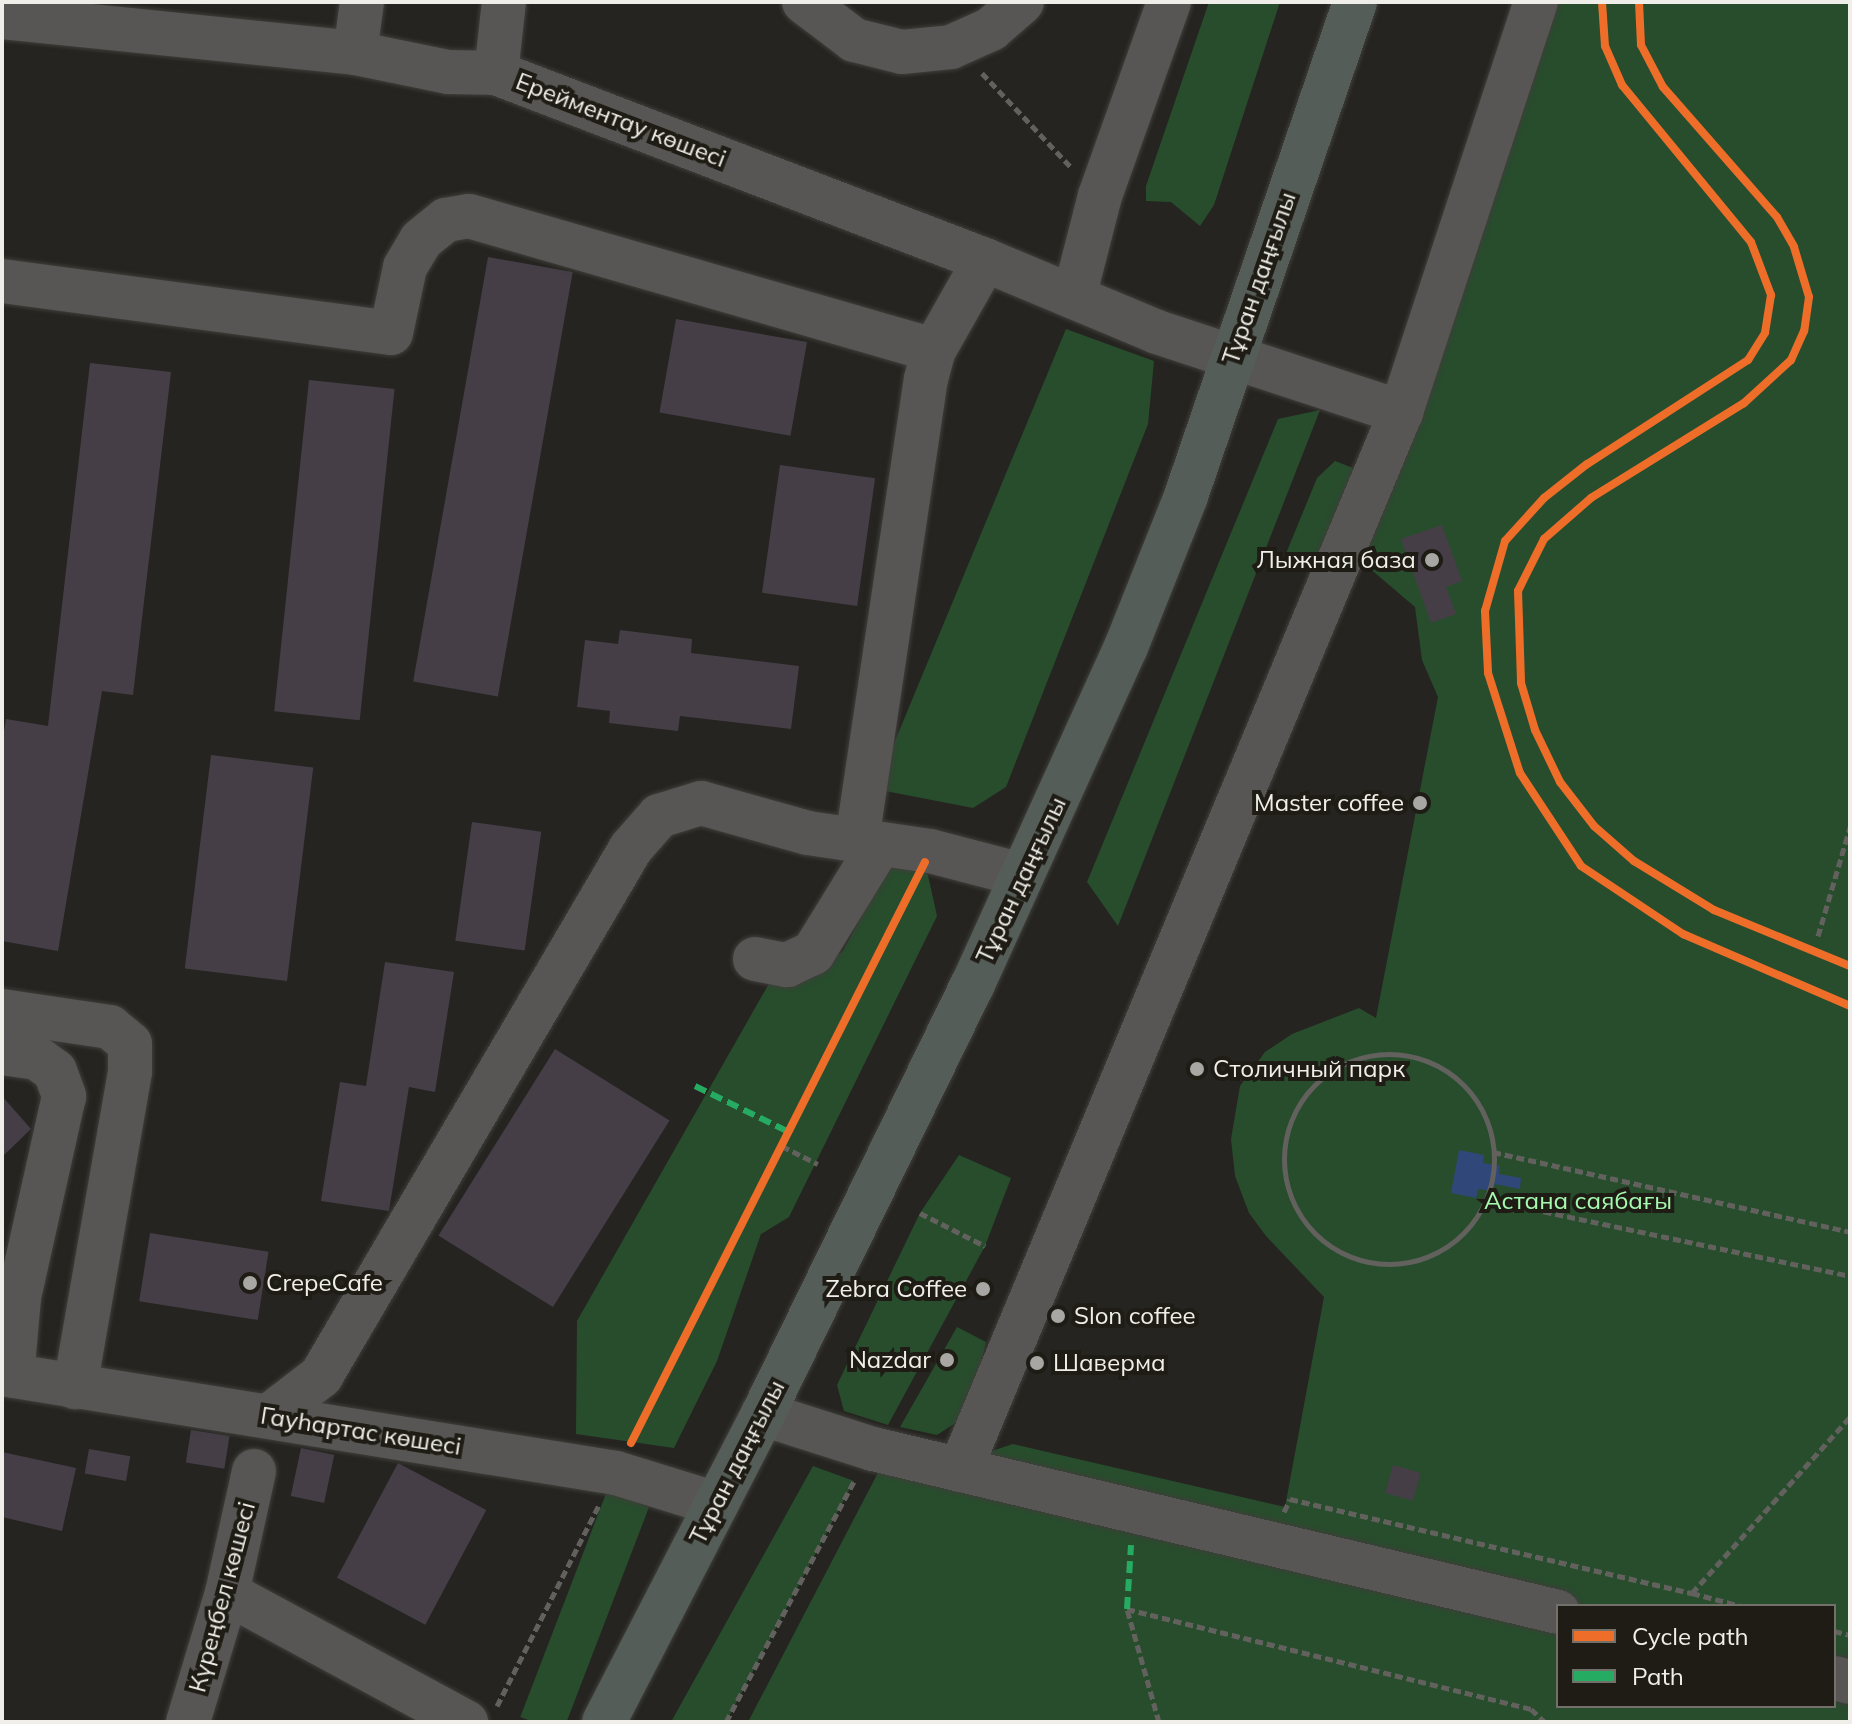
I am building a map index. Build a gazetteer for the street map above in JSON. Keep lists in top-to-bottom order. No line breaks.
{"streets":{"main road":["Тұран даңғылы"],"street":["Ерейментау көшесі","Гауhартас көшесі","Күреңбел көшесі"]},"crossings":[["Ерейментау көшесі","Тұран даңғылы"],["Тұран даңғылы","Гауhартас көшесі"]],"parks":["Астана саябағы"],"places":["Лыжная база","Master coffee","Столичный парк","CrepeCafe","Zebra Coffee","Slon coffee","Nazdar","Шаверма"],"legend":["Cycle path","Path"]}
